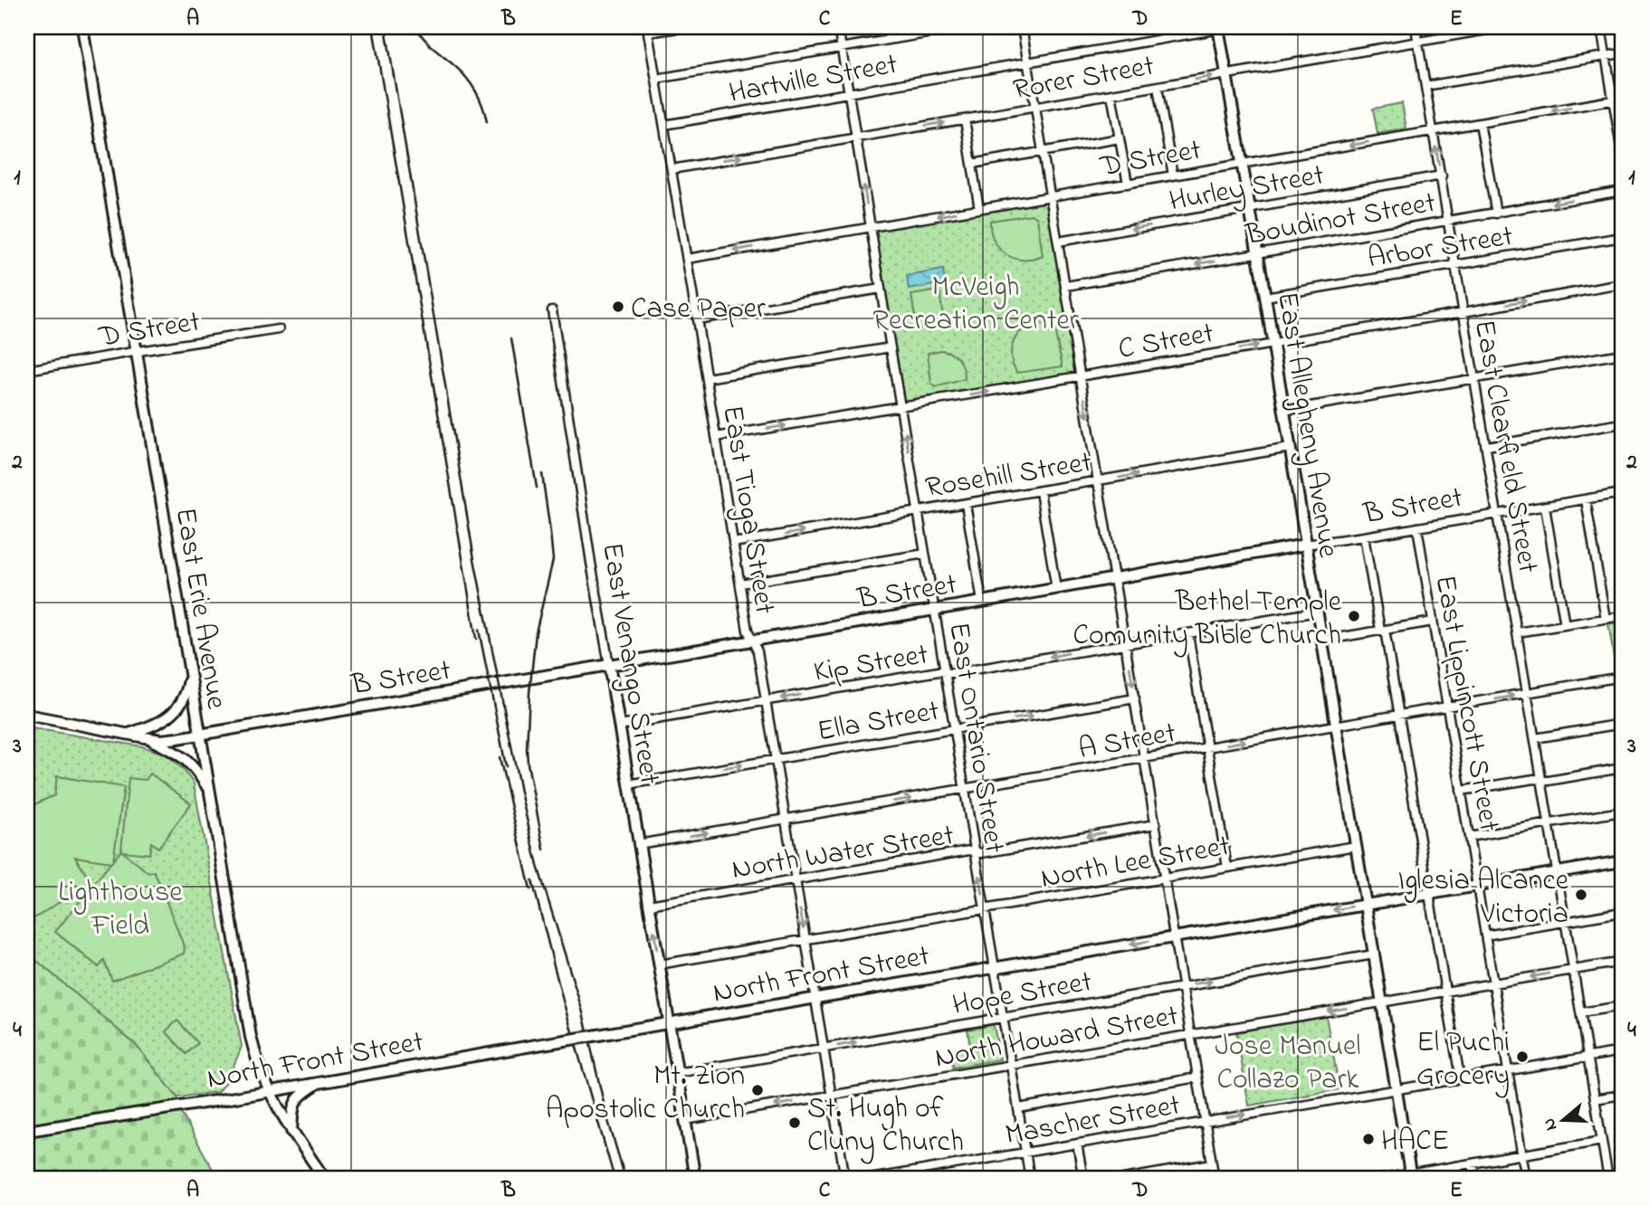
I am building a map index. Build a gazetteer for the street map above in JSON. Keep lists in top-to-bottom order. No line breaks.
{"streets":{"main road":["East Allegheny Avenue","B Street","East Erie Avenue","East Venango Street","North Front Street"],"street":["Rorer Street","Hartville Street","D Street","Hurley Street","Boudinot Street","Arbor Street","C Street","East Clearfield Street","Rosehill Street","East Tioga Street","Kip Street","East Lippincott Street","Ella Street","East Ontario Street","A Street","North Water Street","North Lee Street","Hope Street","North Howard Street","Mascher Street"]},"crossings":[["Rorer Street","East Allegheny Avenue"],["Rorer Street","East Clearfield Street"],["Rorer Street","East Tioga Street"],["Rorer Street","East Ontario Street"],["Hartville Street","East Allegheny Avenue"],["Hartville Street","East Tioga Street"],["Hartville Street","East Ontario Street"],["D Street","East Allegheny Avenue"],["D Street","East Clearfield Street"],["D Street","East Tioga Street"],["D Street","East Erie Avenue"],["D Street","East Ontario Street"],["Hurley Street","East Allegheny Avenue"],["Hurley Street","East Clearfield Street"],["Boudinot Street","East Allegheny Avenue"],["Boudinot Street","East Clearfield Street"],["Arbor Street","East Allegheny Avenue"],["Arbor Street","East Clearfield Street"],["C Street","East Allegheny Avenue"],["C Street","East Clearfield Street"],["C Street","East Tioga Street"],["C Street","East Ontario Street"],["East Allegheny Avenue","Rosehill Street"],["East Allegheny Avenue","B Street"],["East Allegheny Avenue","Kip Street"],["East Allegheny Avenue","A Street"],["East Allegheny Avenue","North Lee Street"],["East Allegheny Avenue","North Front Street"],["East Allegheny Avenue","Hope Street"],["East Allegheny Avenue","North Howard Street"],["East Allegheny Avenue","Mascher Street"],["East Clearfield Street","B Street"],["East Clearfield Street","A Street"],["East Clearfield Street","North Front Street"],["East Clearfield Street","North Howard Street"],["East Clearfield Street","Mascher Street"],["Rosehill Street","East Tioga Street"],["Rosehill Street","East Ontario Street"],["B Street","East Tioga Street"],["B Street","East Erie Avenue"],["B Street","East Venango Street"],["B Street","East Lippincott Street"],["B Street","East Ontario Street"],["East Tioga Street","Kip Street"],["East Tioga Street","Ella Street"],["East Tioga Street","A Street"],["East Tioga Street","North Water Street"],["East Tioga Street","North Lee Street"],["East Tioga Street","North Front Street"],["East Tioga Street","Hope Street"],["East Tioga Street","North Howard Street"],["East Erie Avenue","North Front Street"],["Kip Street","East Venango Street"],["Kip Street","East Ontario Street"],["East Venango Street","Ella Street"],["East Venango Street","A Street"],["East Venango Street","North Water Street"],["East Venango Street","North Lee Street"],["East Venango Street","North Front Street"],["East Venango Street","Hope Street"],["East Venango Street","North Howard Street"],["East Lippincott Street","A Street"],["East Lippincott Street","North Front Street"],["East Lippincott Street","North Howard Street"],["East Lippincott Street","Mascher Street"],["Ella Street","East Ontario Street"],["East Ontario Street","A Street"],["East Ontario Street","North Water Street"],["East Ontario Street","North Lee Street"],["East Ontario Street","North Front Street"],["East Ontario Street","Hope Street"],["East Ontario Street","North Howard Street"],["East Ontario Street","Mascher Street"]],"one_way":["Rorer Street","Hurley Street","Boudinot Street","C Street","Kip Street","Ella Street","A Street","North Water Street","Hope Street","North Howard Street"],"parks":["McVeigh Recreation Center","Lighthouse Field","Jose Manuel Collazo Park"],"places":["Case Paper","Bethel Temple Comunity Bible Church","Iglesia Alcance Victoria","El Puchi Grocery","Mt. Zion Apostolic Church","St. Hugh of Cluny Church","HACE"],"north":"left","grid":{"columns":["A","B","C","D","E"],"rows":["1","2","3","4"]}}
